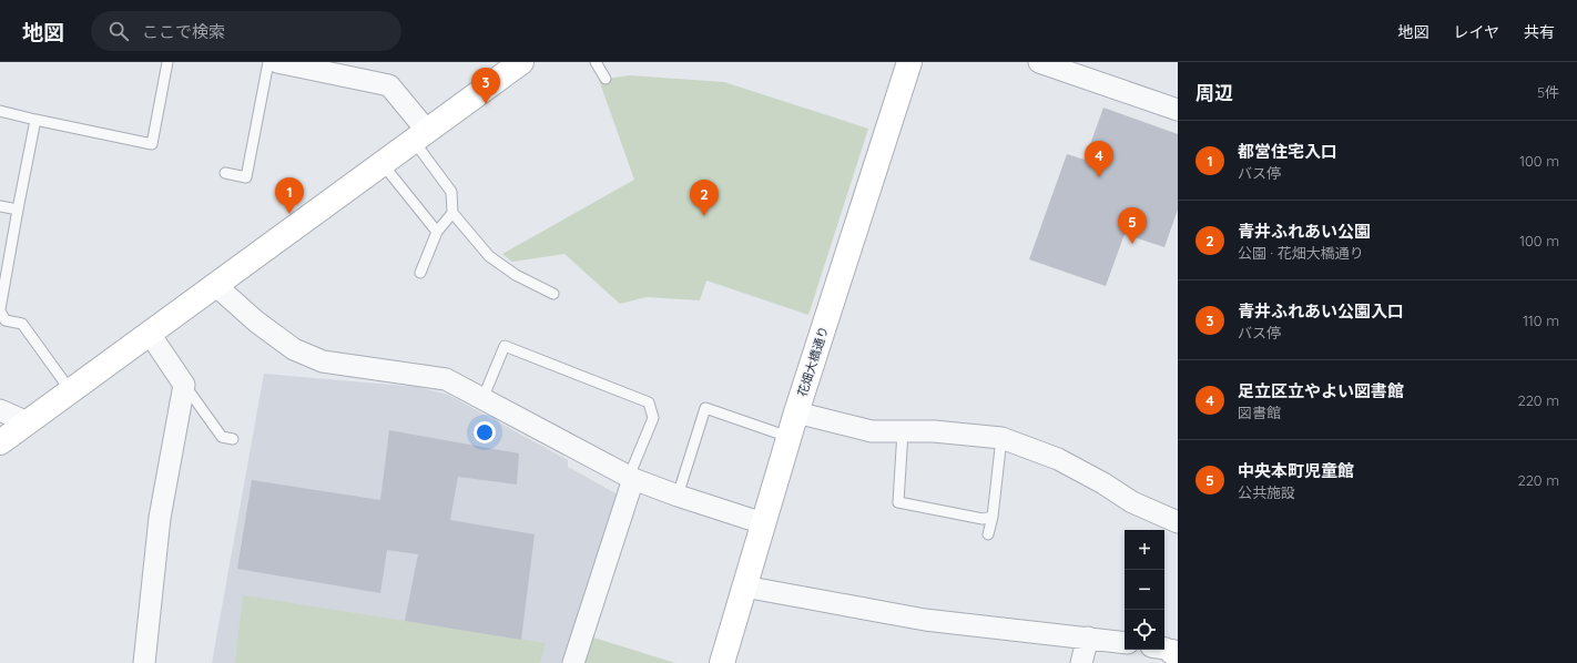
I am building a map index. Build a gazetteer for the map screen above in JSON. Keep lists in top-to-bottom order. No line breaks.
{"streets":{"street":["花畑大橋通り"]},"page":{"header":"地図","search":"ここで検索","nav":["地図","レイヤ","共有"],"heading":["周辺","5件"],"pins":["3","4","1","2","5"],"list":[{"mark":"1","name":"都営住宅入口","note":"バス停","value":"100 m"},{"mark":"2","name":"青井ふれあい公園","note":"公園 · 花畑大橋通り","value":"100 m"},{"mark":"3","name":"青井ふれあい公園入口","note":"バス停","value":"110 m"},{"mark":"4","name":"足立区立やよい図書館","note":"図書館","value":"220 m"},{"mark":"5","name":"中央本町児童館","note":"公共施設","value":"220 m"}],"map_buttons":["+","−"]}}
